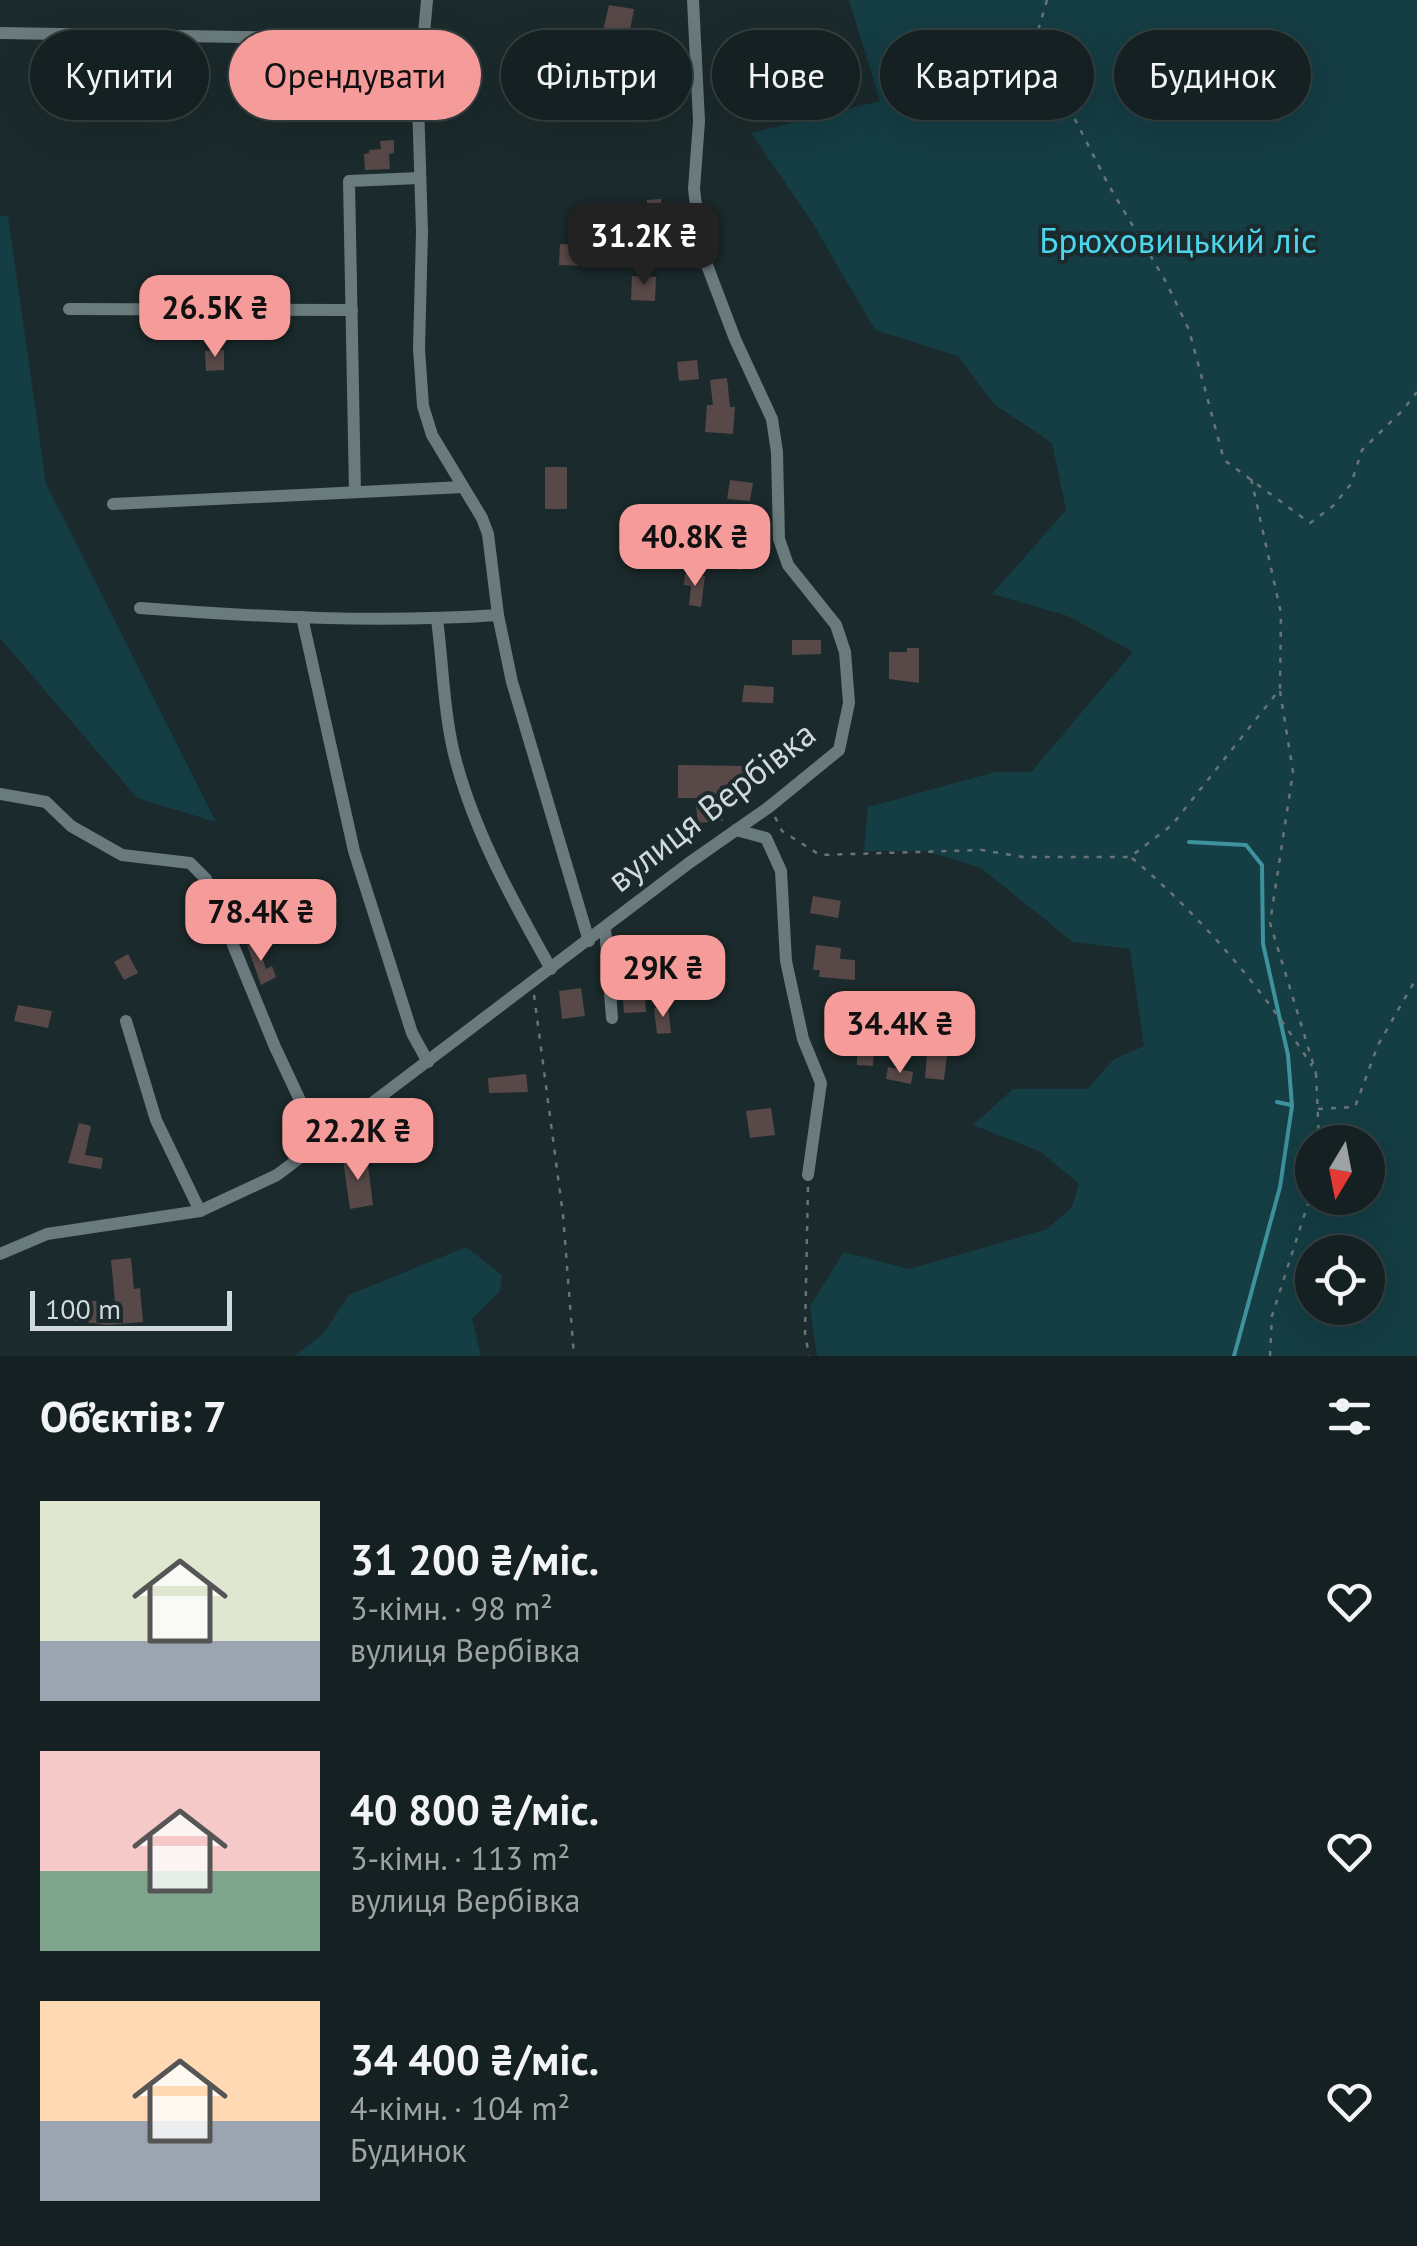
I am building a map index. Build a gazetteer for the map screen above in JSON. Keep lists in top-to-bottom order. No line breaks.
{"streets":{"street":["вулиця Вербівка"]},"parks":["Брюховицький ліс"],"scale_bar":"100 m","north":"bottom","page":{"chip":["Купити","Орендувати","Фільтри","Нове","Квартира","Будинок"],"price":["31.2K ₴","26.5K ₴","40.8K ₴","78.4K ₴","29K ₴","34.4K ₴","22.2K ₴"],"scale":"100 m","heading":"Об’єктів: 7","list":[{"name":"31 200 ₴/міс.","note":"3-кімн. · 98 m² · вулиця Вербівка"},{"name":"40 800 ₴/міс.","note":"3-кімн. · 113 m² · вулиця Вербівка"},{"name":"34 400 ₴/міс.","note":"4-кімн. · 104 m² · Будинок"}]}}
